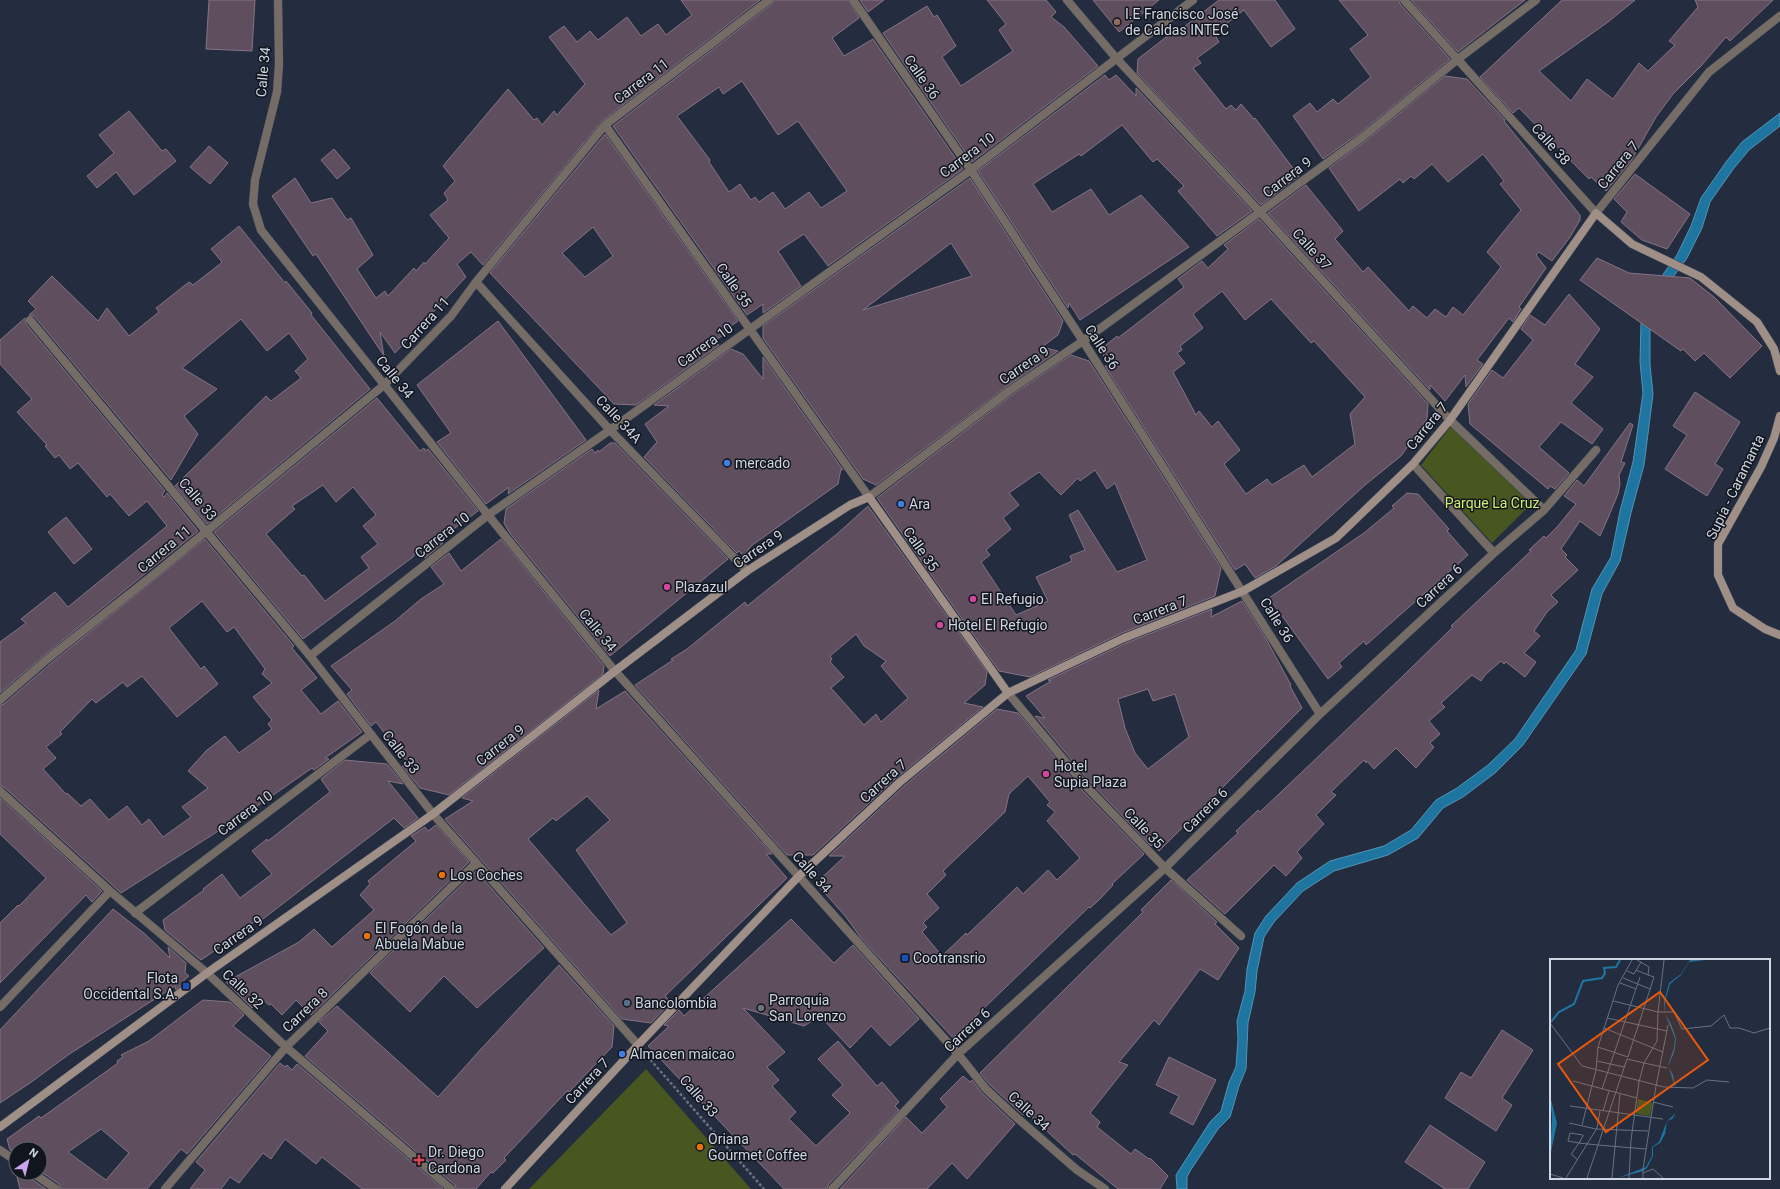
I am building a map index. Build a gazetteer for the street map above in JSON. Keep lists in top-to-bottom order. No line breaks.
{"streets":{"main road":["Calle 38","Carrera 7","Carrera 9","Calle 35","Supía - Caramanta"],"street":["Calle 34","Calle 36","Carrera 11","Carrera 10","Calle 37","Calle 34A","Calle 33","Carrera 6","Calle 32","Carrera 8"]},"crossings":[["Calle 34","Carrera 11"],["Calle 34","Carrera 10"],["Calle 34","Carrera 7"],["Calle 34","Carrera 9"],["Calle 34","Carrera 6"],["Calle 36","Carrera 10"],["Calle 36","Carrera 7"],["Calle 36","Carrera 9"],["Calle 36","Carrera 6"],["Carrera 11","Calle 35"],["Carrera 11","Calle 34A"],["Carrera 11","Calle 33"],["Calle 38","Carrera 7"],["Calle 38","Carrera 9"],["Carrera 10","Calle 37"],["Carrera 10","Calle 35"],["Carrera 10","Calle 34A"],["Carrera 10","Calle 33"],["Carrera 10","Calle 32"],["Carrera 7","Calle 37"],["Carrera 7","Calle 35"],["Carrera 7","Calle 33"],["Carrera 9","Calle 37"],["Carrera 9","Calle 35"],["Carrera 9","Calle 34A"],["Carrera 9","Calle 33"],["Carrera 9","Calle 32"],["Calle 37","Carrera 6"],["Calle 35","Carrera 6"],["Calle 33","Carrera 8"],["Calle 32","Carrera 8"]],"parks":["Parque La Cruz"],"places":{"other":["I.E Francisco José de Caldas INTEC","mercado","Ara","Plazazul","El Refugio","Hotel El Refugio","Hotel Supia Plaza","Los Coches","El Fogón de la Abuela Mabue","Bancolombia","Parroquia San Lorenzo","Almacen maicao","Oriana Gourmet Coffee"],"transit":["Cootransrio","Flota Occidental S.A."],"health":["Dr. Diego Cardona"]},"north":"top right"}
